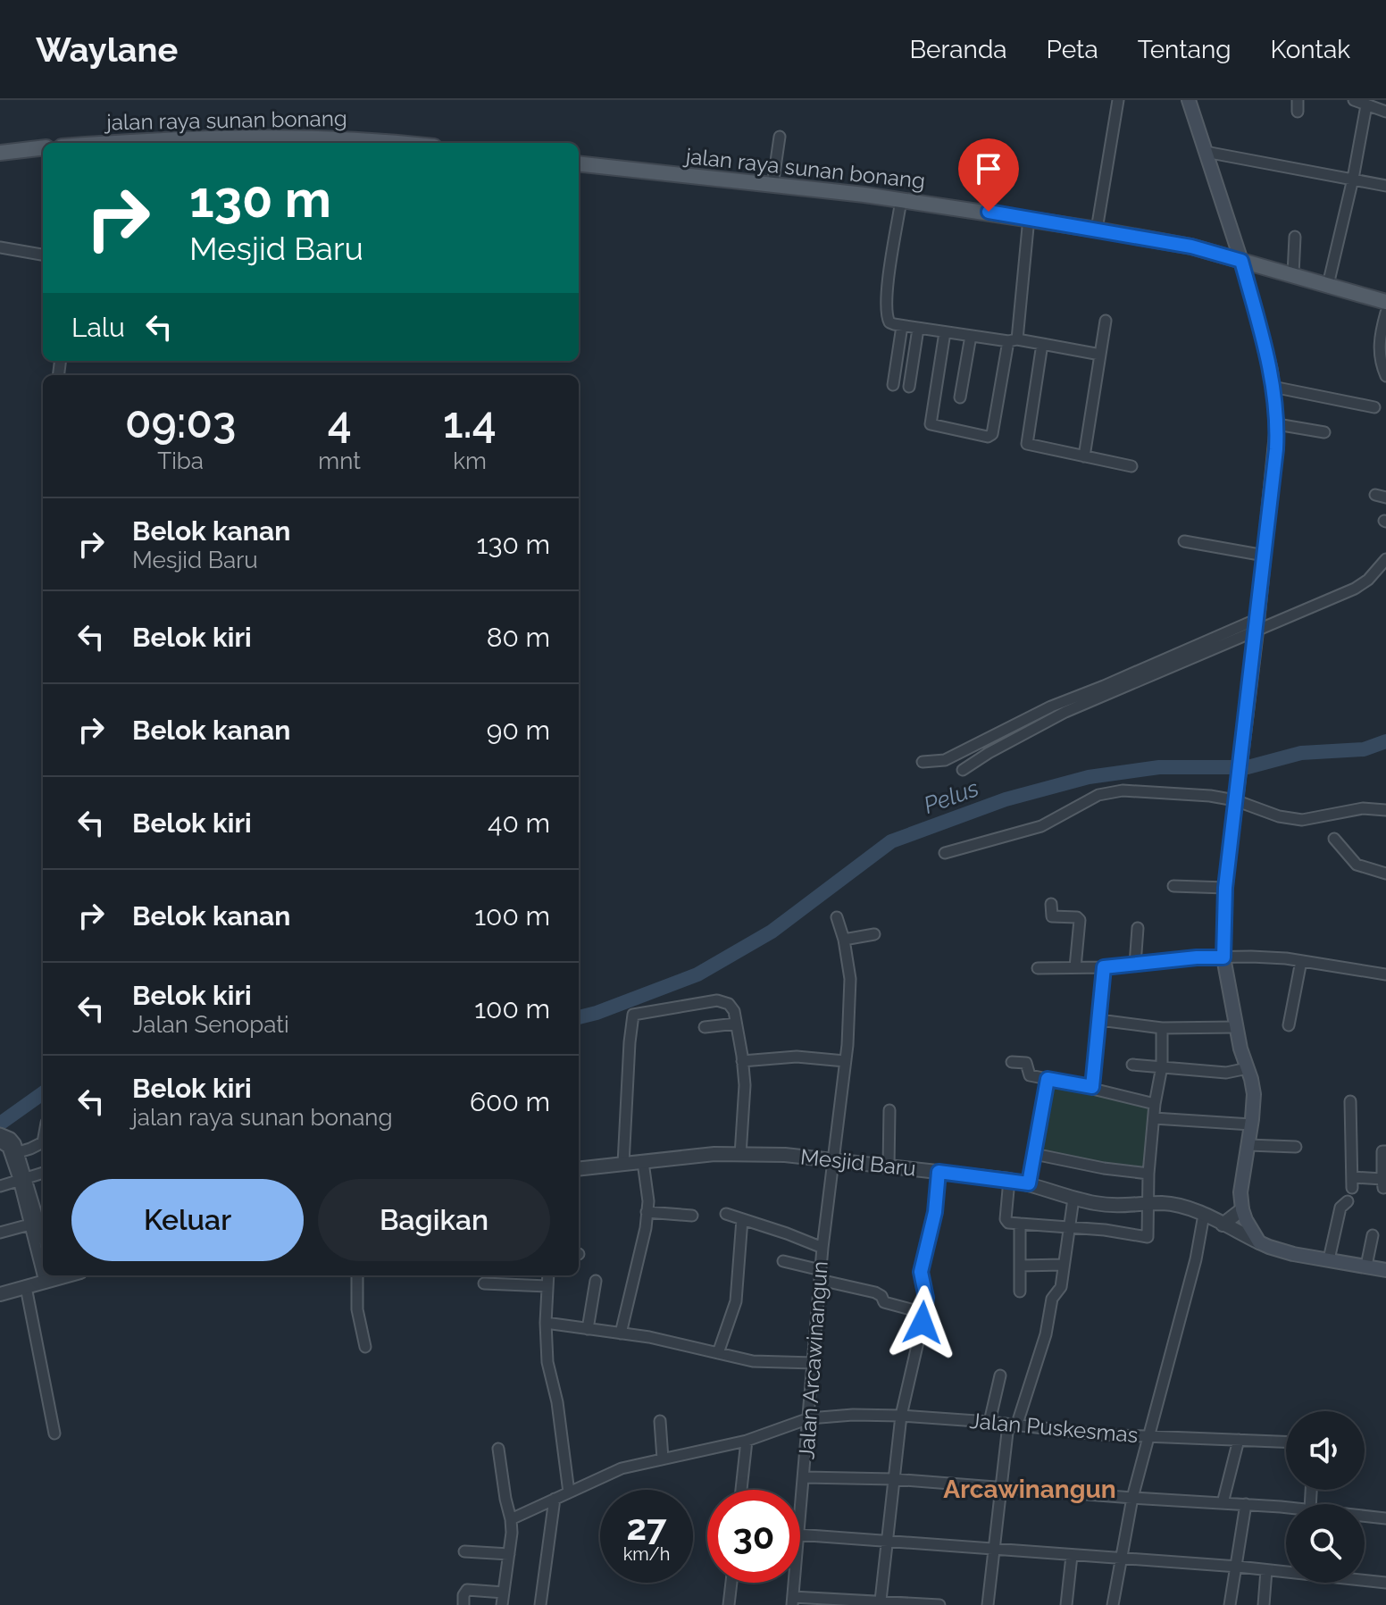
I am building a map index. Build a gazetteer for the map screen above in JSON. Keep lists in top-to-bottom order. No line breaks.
{"streets":{"main road":["jalan raya sunan bonang"],"street":["Mesjid Baru","Jalan Arcawinangun","Jalan Puskesmas"]},"crossings":[["Mesjid Baru","Jalan Arcawinangun"],["Jalan Arcawinangun","Jalan Puskesmas"]],"districts":["Arcawinangun"],"water":["Pelus"],"page":{"header":"Waylane","nav":["Beranda","Peta","Tentang","Kontak"],"turn":["130 m","Mesjid Baru"],"then":"Lalu","eta":["09:03","Tiba","4","mnt","1.4","km"],"list":[{"name":"Belok kanan","note":"Mesjid Baru","value":"130 m"},{"name":"Belok kiri","value":"80 m"},{"name":"Belok kanan","value":"90 m"},{"name":"Belok kiri","value":"40 m"},{"name":"Belok kanan","value":"100 m"},{"name":"Belok kiri","note":"Jalan Senopati","value":"100 m"},{"name":"Belok kiri","note":"jalan raya sunan bonang","value":"600 m"}],"buttons":["Keluar","Bagikan"],"speed":"27 km/h","limit":"30"}}
